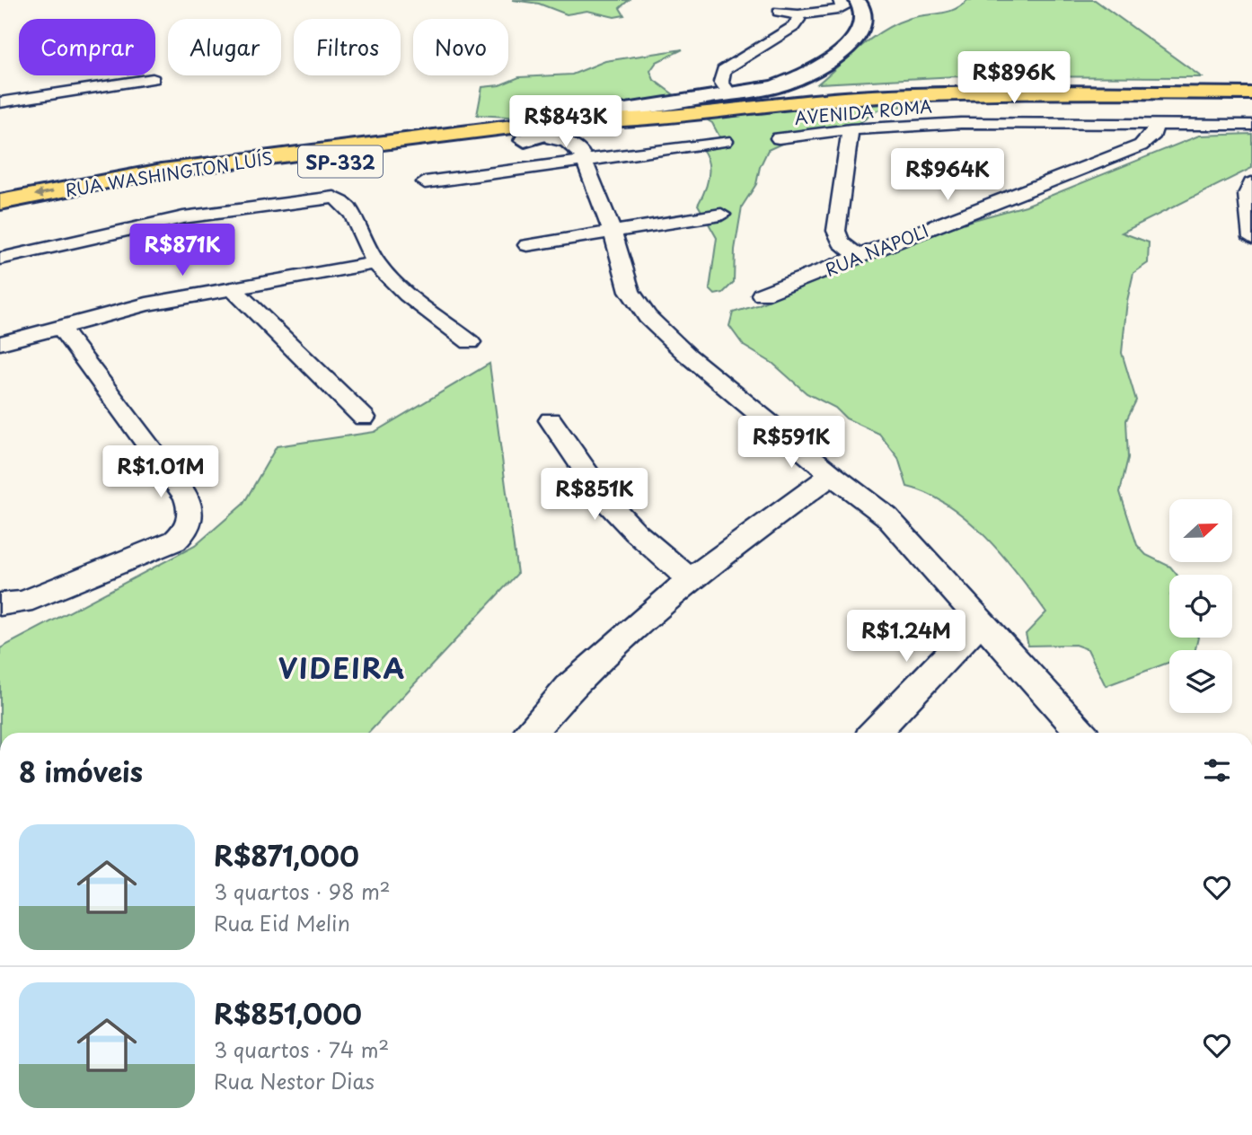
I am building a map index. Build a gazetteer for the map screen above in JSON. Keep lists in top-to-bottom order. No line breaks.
{"streets":{"main road":["SP-332","RUA WASHINGTON LUÍS"],"street":["AVENIDA ROMA","RUA NAPOLI"]},"crossings":[["AVENIDA ROMA","RUA NAPOLI"],["SP-332","RUA WASHINGTON LUÍS"]],"districts":["VIDEIRA"],"north":"right","page":{"chip":["Comprar","Alugar","Filtros","Novo"],"price":["R$896K","R$843K","R$964K","R$871K","R$591K","R$1.01M","R$851K","R$1.24M"],"heading":"8 imóveis","list":[{"name":"R$871,000","note":"3 quartos · 98 m² · Rua Eid Melin"},{"name":"R$851,000","note":"3 quartos · 74 m² · Rua Nestor Dias"}]}}
